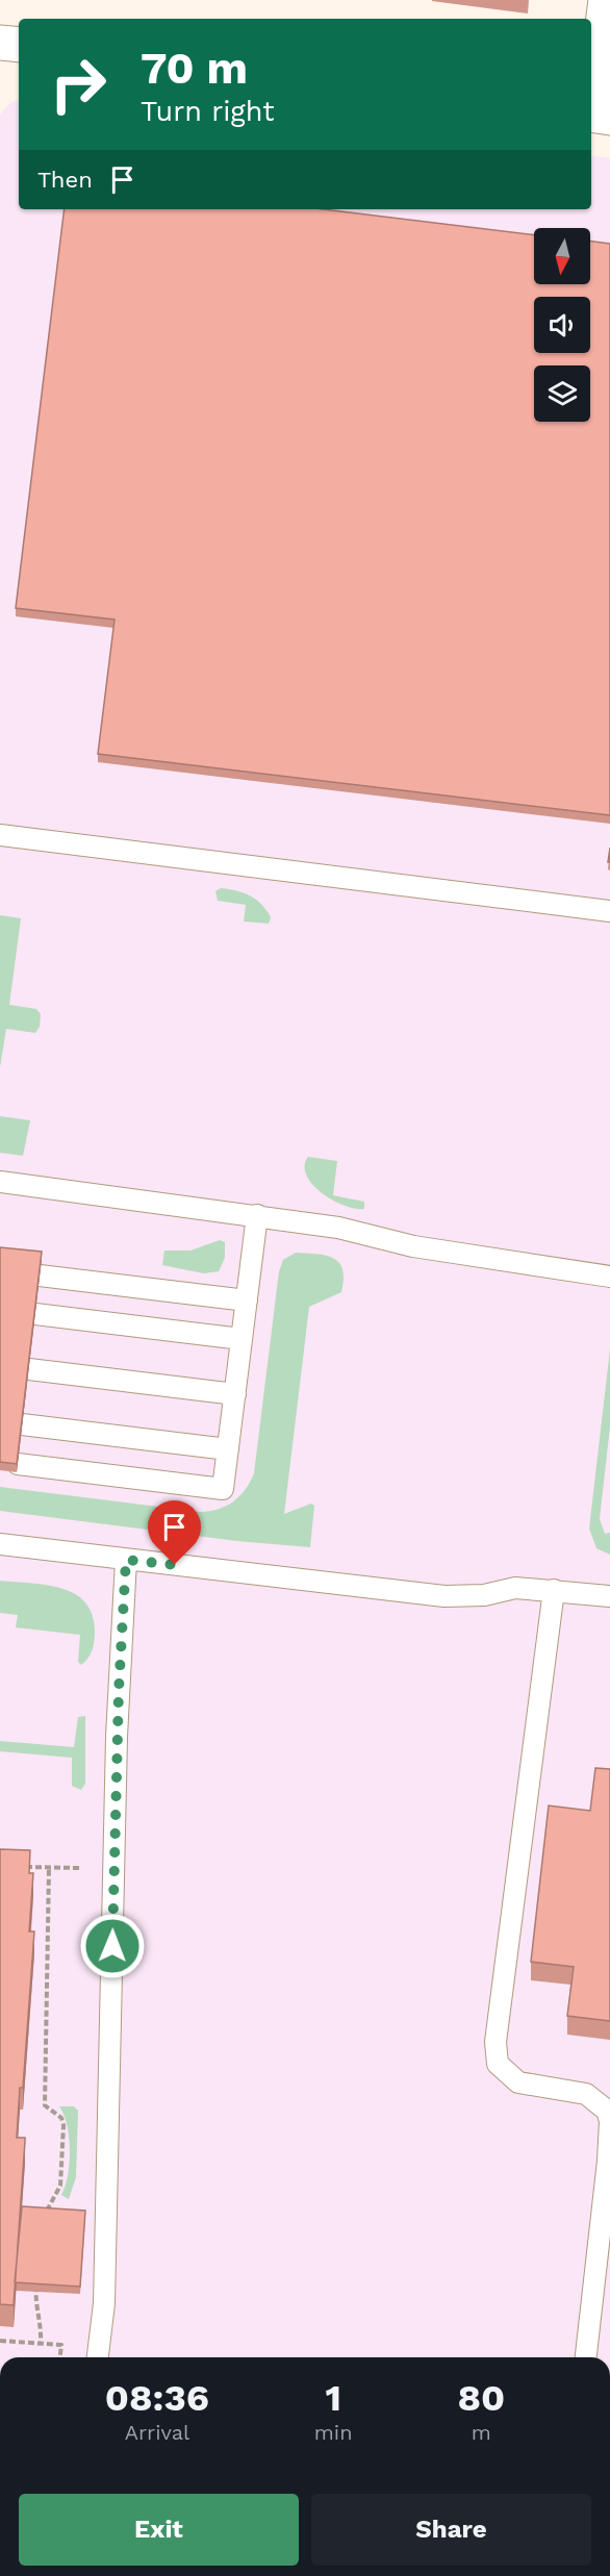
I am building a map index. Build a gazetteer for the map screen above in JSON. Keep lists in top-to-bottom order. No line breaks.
{"north":"bottom","page":{"turn":["70 m","Turn right"],"then":"Then","eta":["08:36","Arrival","1","min","80","m"],"buttons":["Exit","Share"]}}
